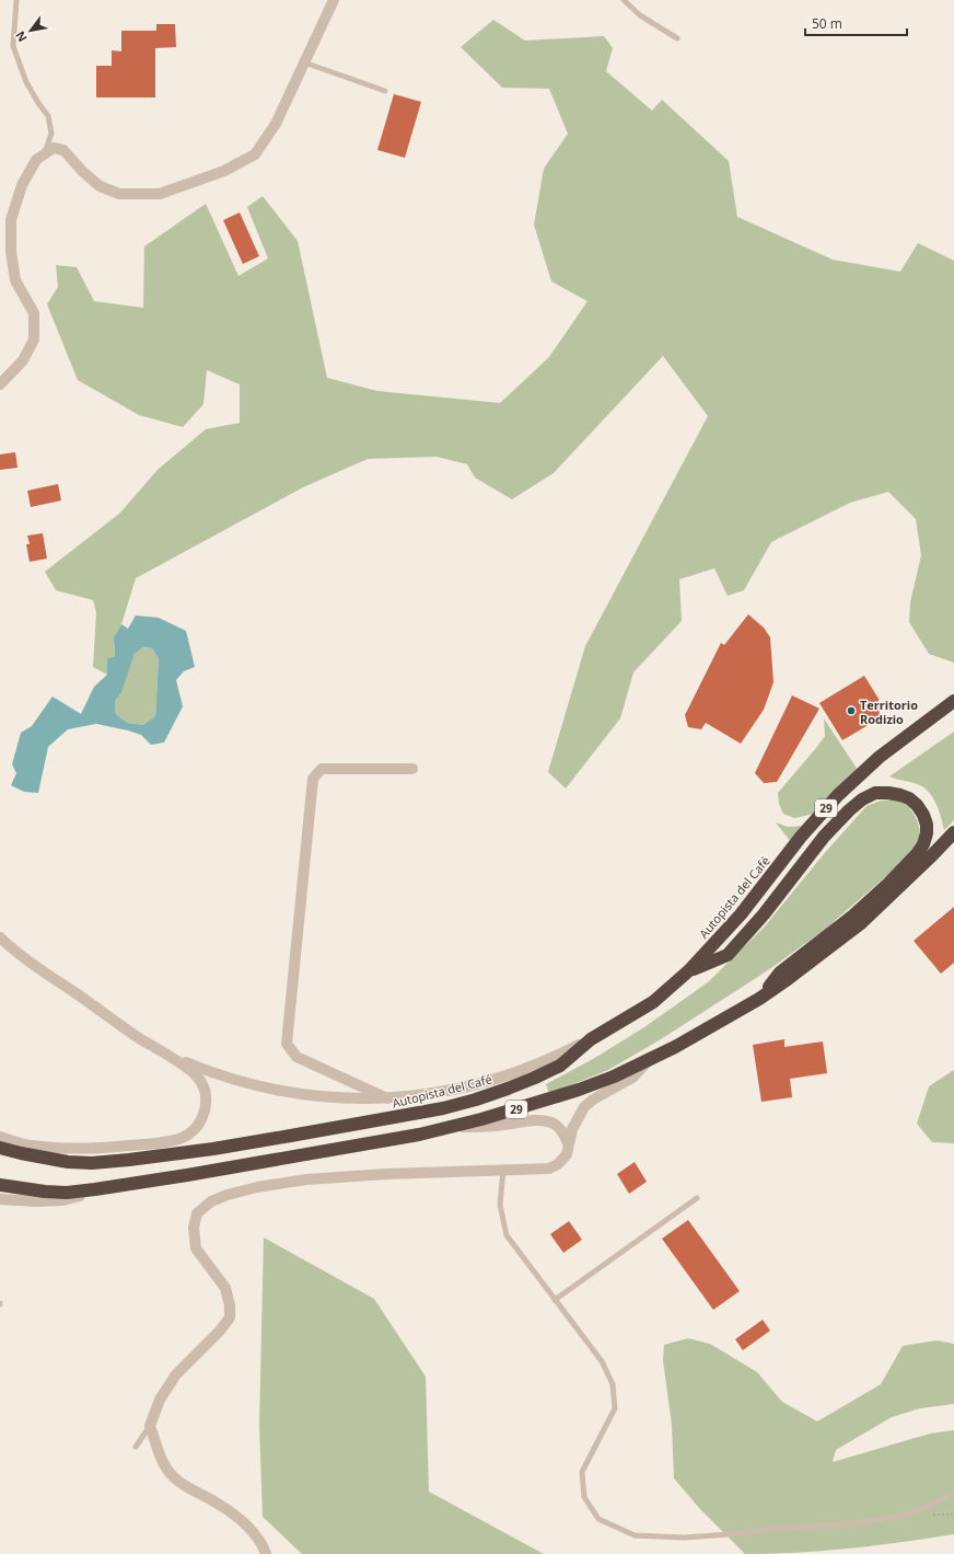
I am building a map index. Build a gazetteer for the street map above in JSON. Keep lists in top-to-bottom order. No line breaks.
{"streets":{"highway":["29","Autopista del Café"]},"places":["Territorio Rodizio"],"scale_bar":"50 m","north":"bottom left"}
